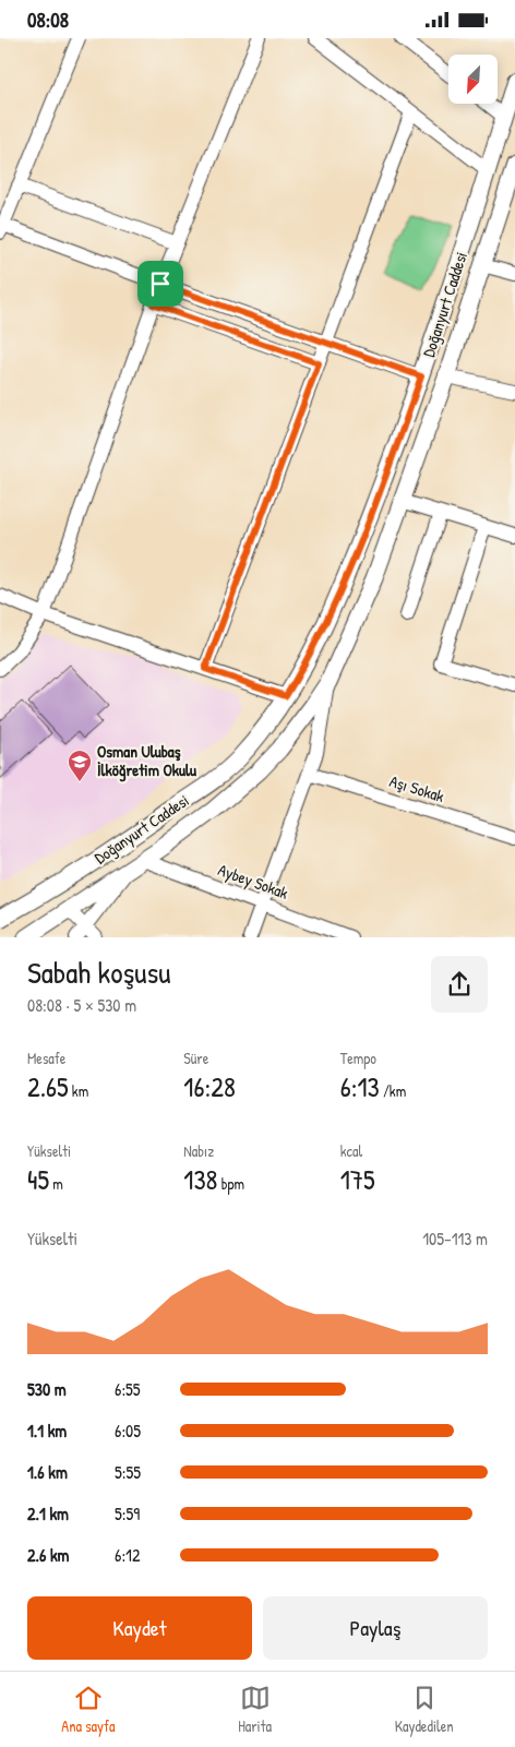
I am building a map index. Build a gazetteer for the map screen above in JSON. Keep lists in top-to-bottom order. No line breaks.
{"streets":{"street":["Doğanyurt Caddesi","Aşı Sokak","Aybey Sokak"]},"crossings":[["Doğanyurt Caddesi","Aybey Sokak"]],"places":{"school or university":["Osman Ulubaş İlköğretim Okulu"]},"north":"bottom left","page":{"status":"08:08","heading":["Sabah koşusu","08:08 · 5 × 530 m"],"stats":[["Mesafe","2.65 km"],["Süre","16:28"],["Tempo","6:13 /km"],["Yükselti","45 m"],["Nabız","138 bpm"],["kcal","175"]],"chart":["Yükselti","105–113 m"],"list":[{"name":"530 m","note":"6:55"},{"name":"1.1 km","note":"6:05"},{"name":"1.6 km","note":"5:55"},{"name":"2.1 km","note":"5:59"},{"name":"2.6 km","note":"6:12"}],"buttons":["Kaydet","Paylaş"],"tabs":["Ana sayfa","Harita","Kaydedilen"]}}
